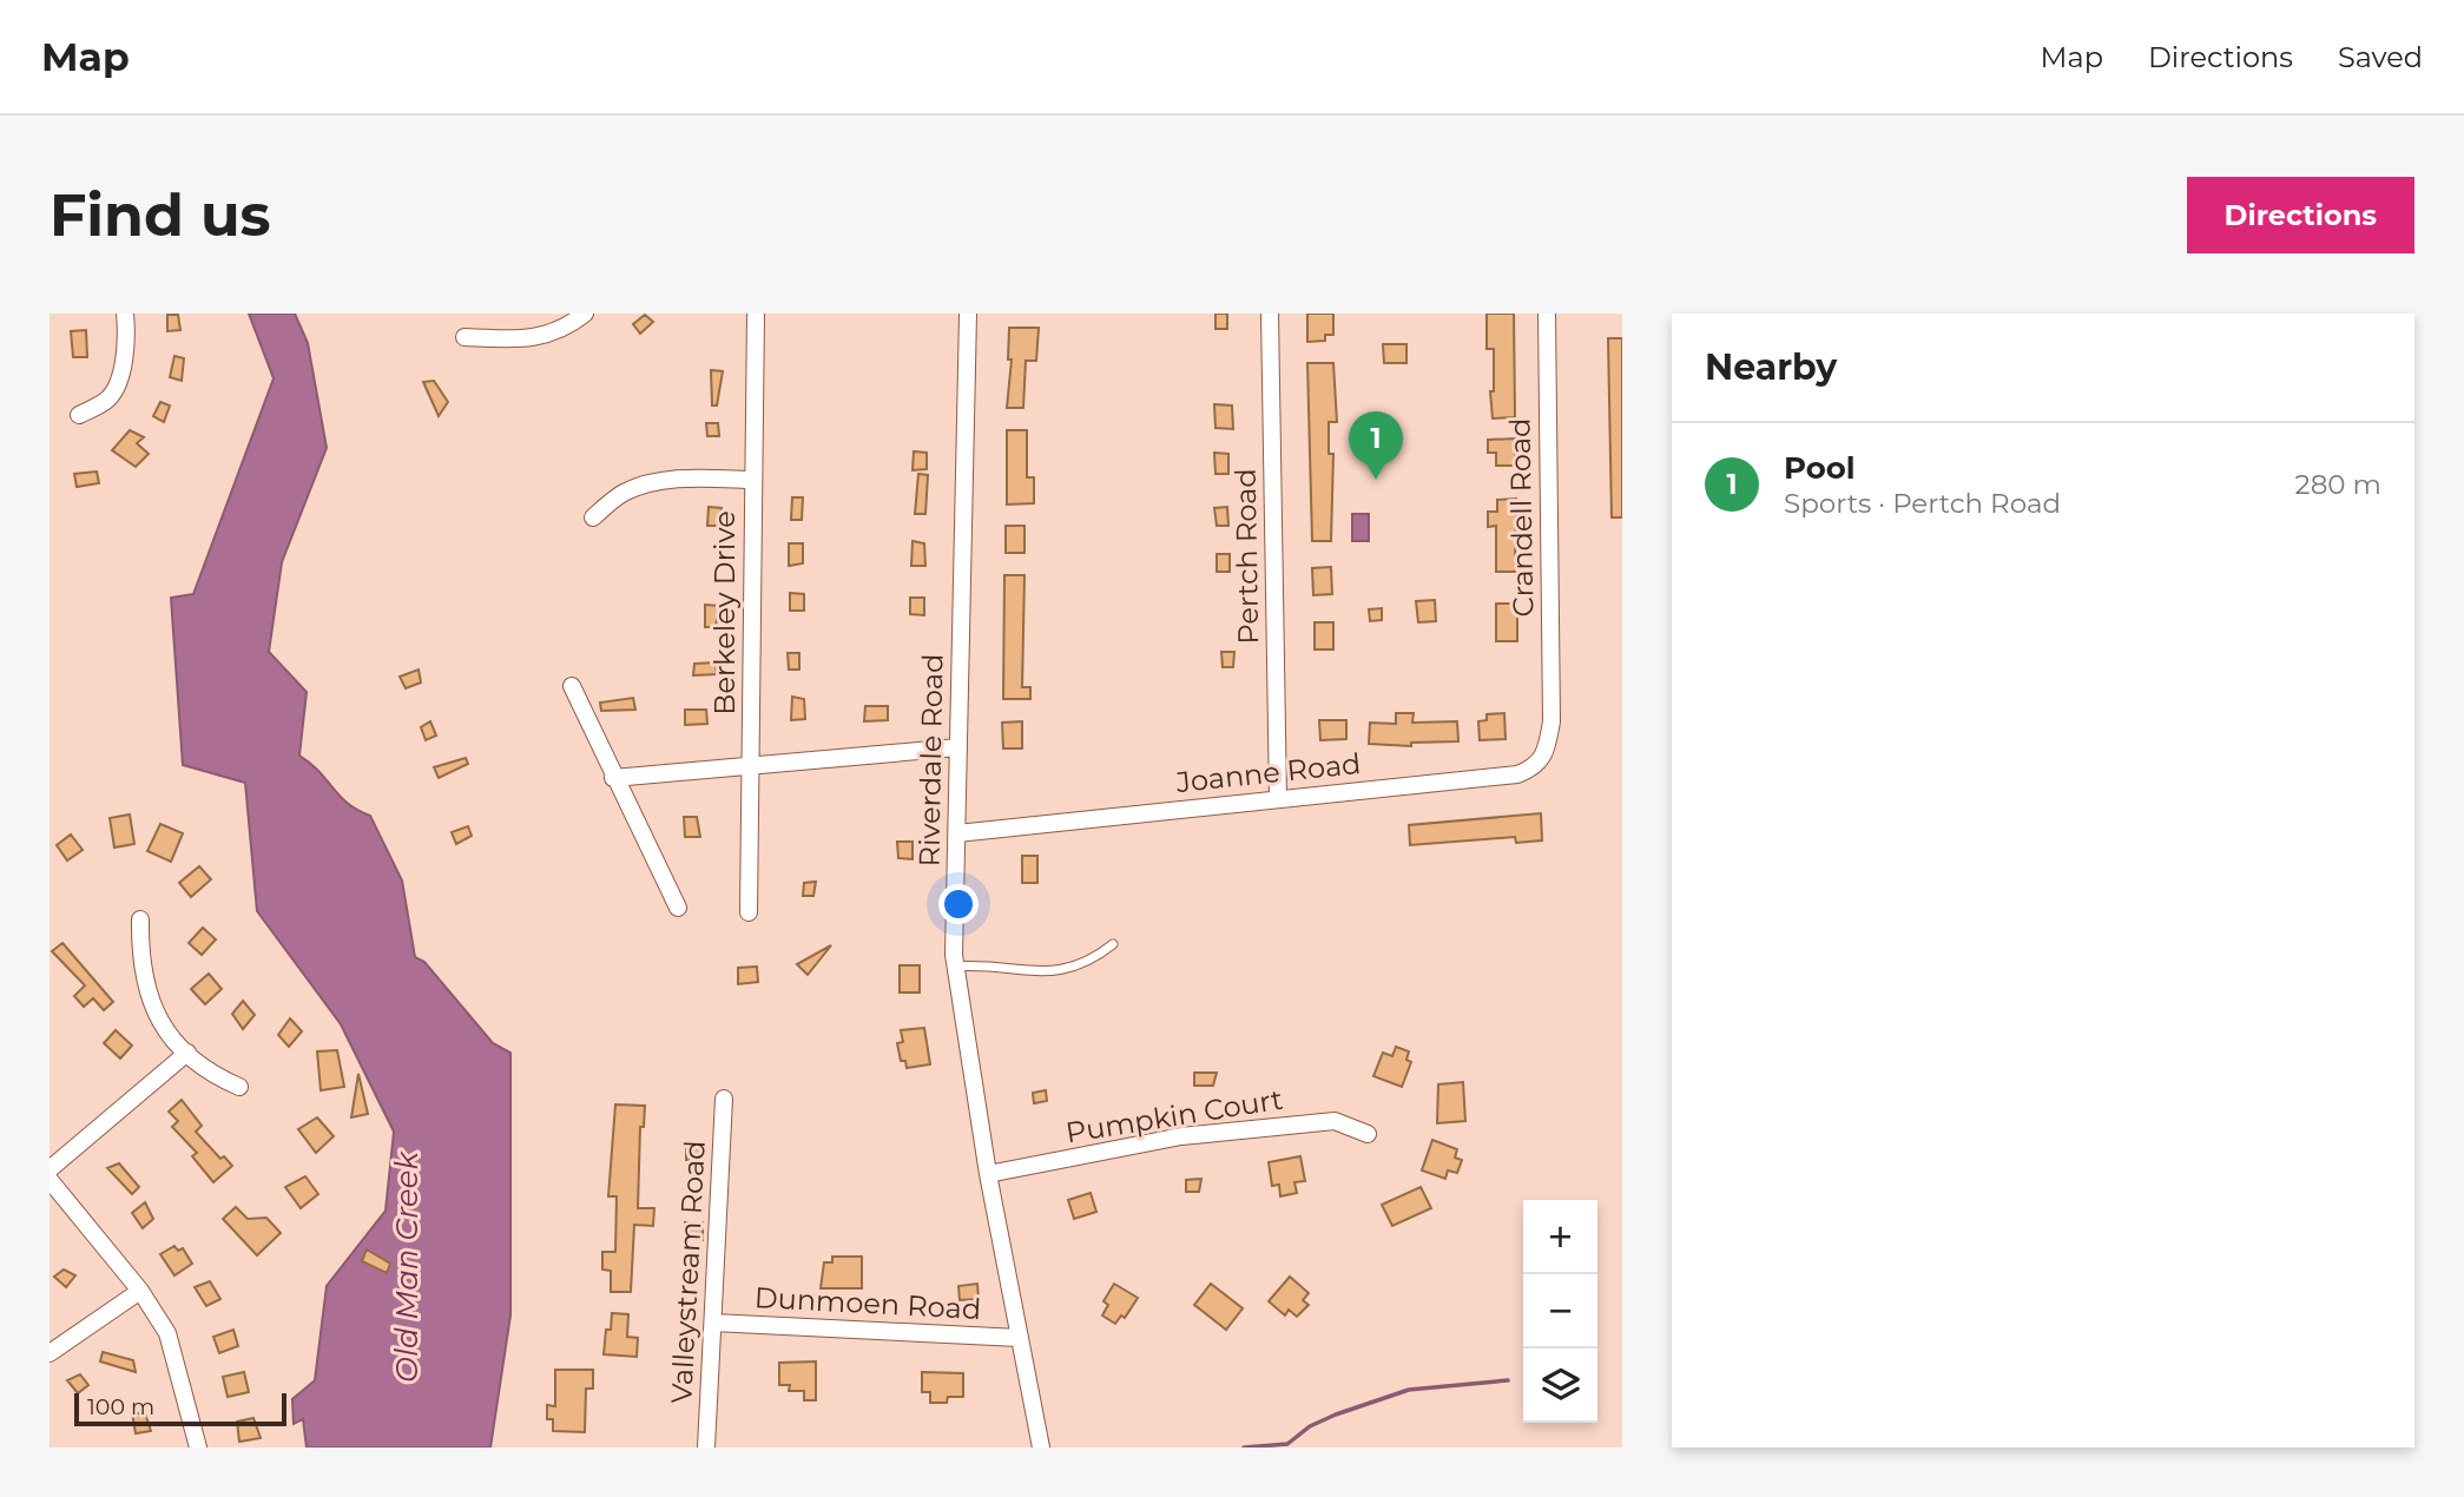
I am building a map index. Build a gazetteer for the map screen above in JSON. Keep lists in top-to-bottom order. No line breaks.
{"streets":{"street":["Crandell Road","Pertch Road","Berkeley Drive","Riverdale Road","Joanne Road","Pumpkin Court","Valleystream Road","Dunmoen Road"]},"crossings":[["Crandell Road","Joanne Road"],["Pertch Road","Joanne Road"],["Riverdale Road","Joanne Road"],["Riverdale Road","Pumpkin Court"],["Riverdale Road","Dunmoen Road"],["Valleystream Road","Dunmoen Road"]],"water":["Old Man Creek"],"scale_bar":"100 m","page":{"header":"Map","nav":["Map","Directions","Saved"],"buttons":"Directions","title":"Find us","heading":"Nearby","pins":"1","list":[{"mark":"1","name":"Pool","note":"Sports · Pertch Road","value":"280 m"}],"map_buttons":["+","−"],"scale":"100 m"}}
